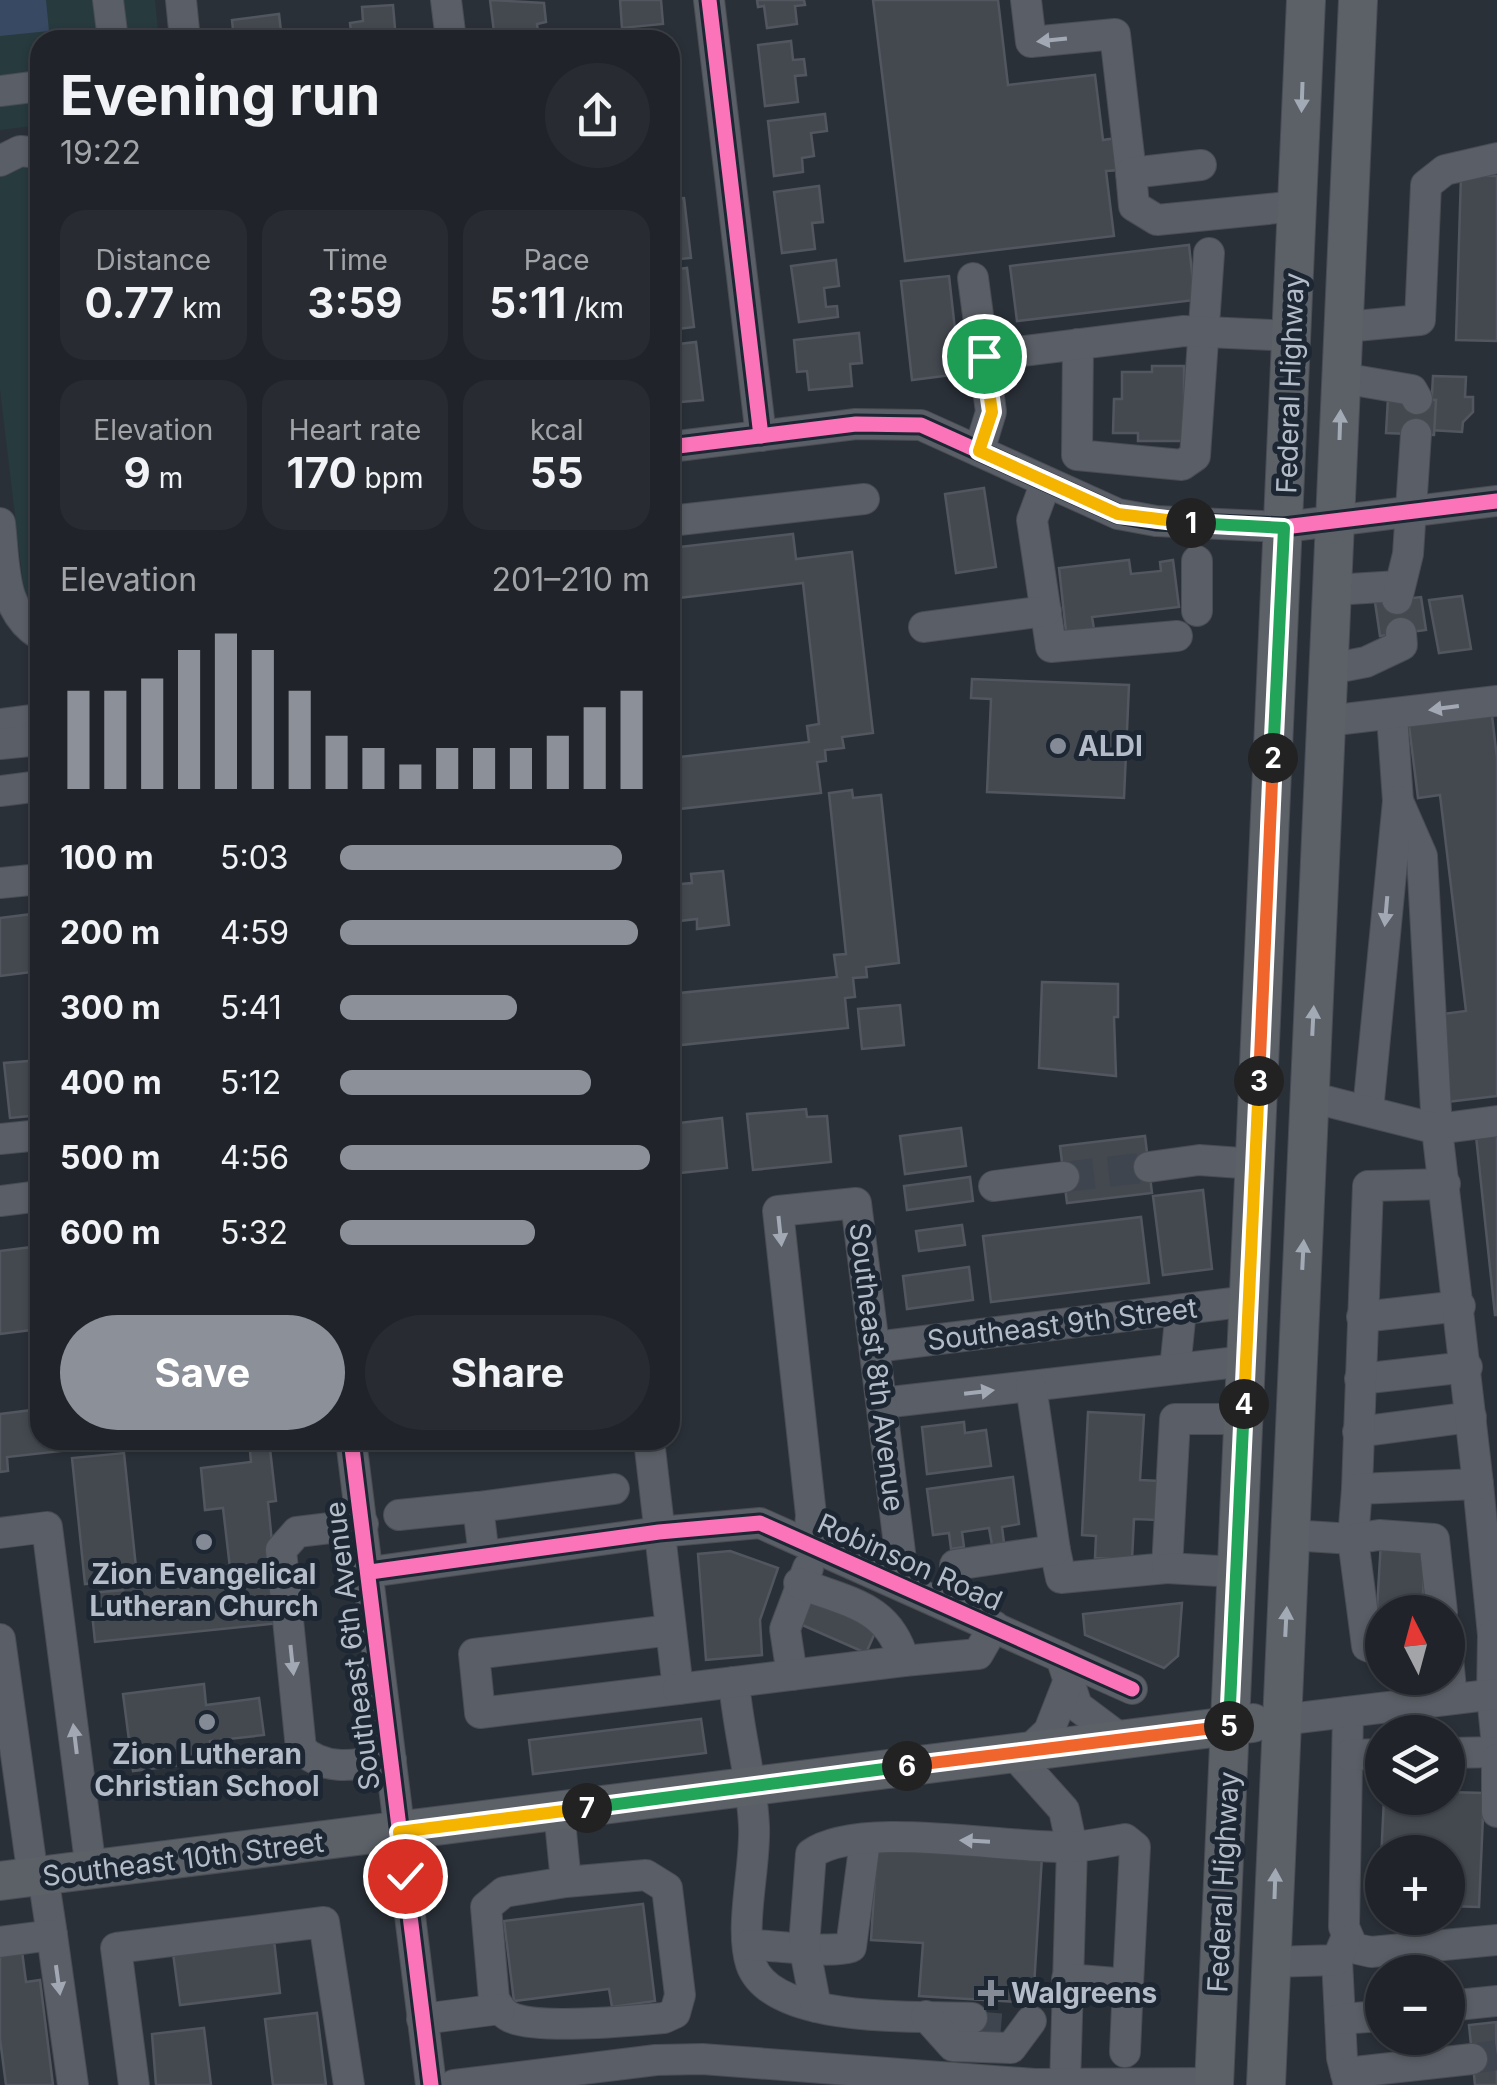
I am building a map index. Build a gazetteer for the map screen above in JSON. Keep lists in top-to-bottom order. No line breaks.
{"streets":{"main road":["Federal Highway","Southeast 10th Street"],"street":["Southeast 9th Street","Southeast 8th Avenue","Robinson Road","Southeast 6th Avenue"]},"crossings":[["Federal Highway","Southeast 9th Street"],["Federal Highway","Southeast 10th Street"],["Southeast 9th Street","Southeast 8th Avenue"],["Southeast 8th Avenue","Robinson Road"],["Southeast 6th Avenue","Southeast 10th Street"]],"places":{"other":["ALDI","Zion Evangelical Lutheran Church","Zion Lutheran Christian School"],"health":["Walgreens"]},"north":"top","page":{"heading":["Evening run","19:22"],"stats":[["Distance","0.77 km"],["Time","3:59"],["Pace","5:11 /km"],["Elevation","9 m"],["Heart rate","170 bpm"],["kcal","55"]],"pins":["1","2","3","4","5","6","7"],"chart":["Elevation","201–210 m"],"list":[{"name":"100 m","note":"5:03"},{"name":"200 m","note":"4:59"},{"name":"300 m","note":"5:41"},{"name":"400 m","note":"5:12"},{"name":"500 m","note":"4:56"},{"name":"600 m","note":"5:32"}],"buttons":["Save","Share"],"map_buttons":["+","−"]}}
